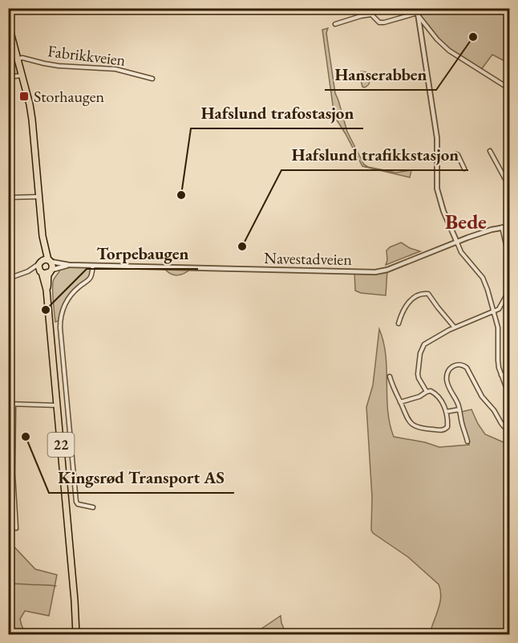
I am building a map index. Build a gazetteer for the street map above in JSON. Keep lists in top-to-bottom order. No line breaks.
{"streets":{"highway":["22"],"street":["Fabrikkveien","Navestadveien"]},"crossings":[["Fabrikkveien","22"],["Navestadveien","22"]],"districts":["Bede"],"places":{"other":["Hanserabben","Hafslund trafostasjon","Hafslund trafikkstasjon","Torpebaugen","Kingsrød Transport AS"],"transit":["Storhaugen"]}}
